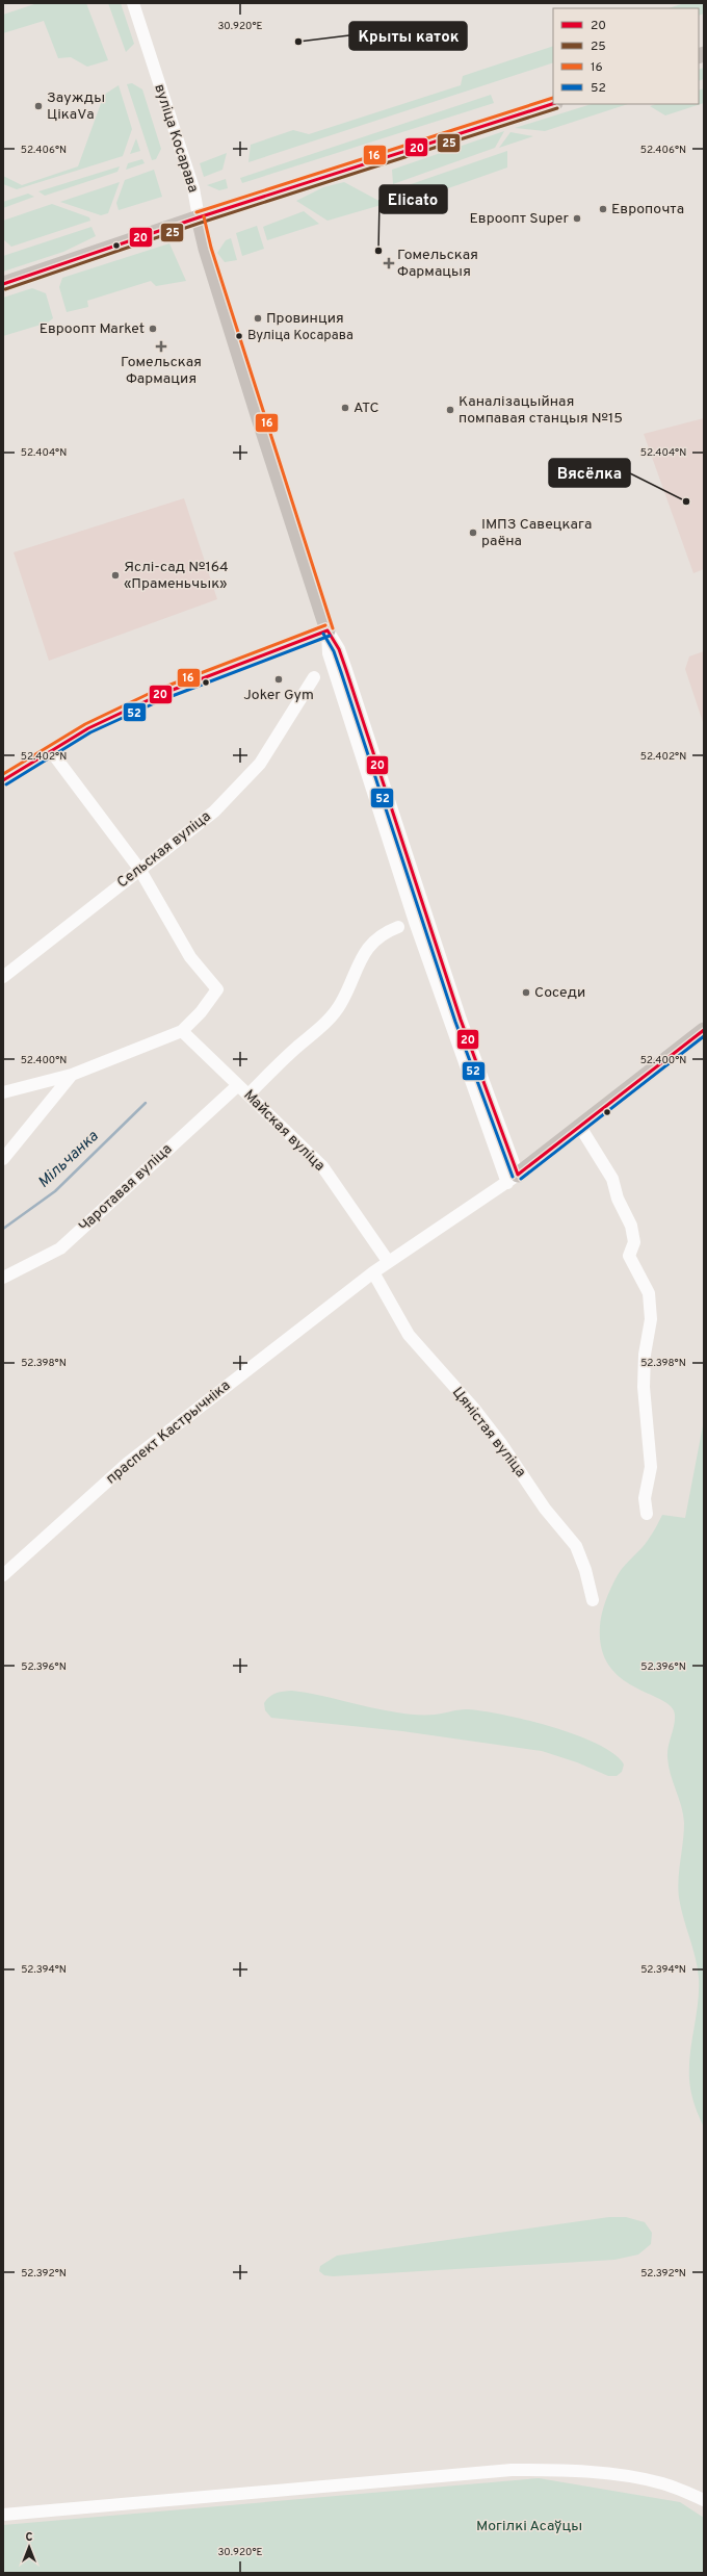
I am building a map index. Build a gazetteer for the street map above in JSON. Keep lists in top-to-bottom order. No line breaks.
{"streets":{"main road":["вуліца Косарава"],"street":["Сельская вуліца","Майская вуліца","Чаротавая вуліца","праспект Кастрычніка","Цяністая вуліца"]},"crossings":[["вуліца Косарава","праспект Кастрычніка"],["Майская вуліца","Чаротавая вуліца"],["Майская вуліца","праспект Кастрычніка"],["праспект Кастрычніка","Цяністая вуліца"]],"water":["Мільчанка"],"parks":["Могілкі Асаўцы"],"places":{"other":["Крыты каток","Заужды ЦікаVа","Европочта","Евроопт Super","Elicato","Провинция","Евроопт Market","Вуліца Косарава","АТС","Каналізацыйная помпавая станцыя №15","Вясёлка","ІМПЗ Савецкага раёна","Яслі-сад №164 «Праменьчык»","Joker Gym","Соседи"],"health":["Гомельская Фармацыя","Гомельская Фармация"]},"lines":["transit line 16","transit line 20","transit line 25","transit line 52"],"legend":["20","25","16","52"],"north":"top","coordinates":["30.920°E","52.406°N","52.404°N","52.402°N","52.400°N","52.398°N","52.396°N","52.394°N","52.392°N"]}
